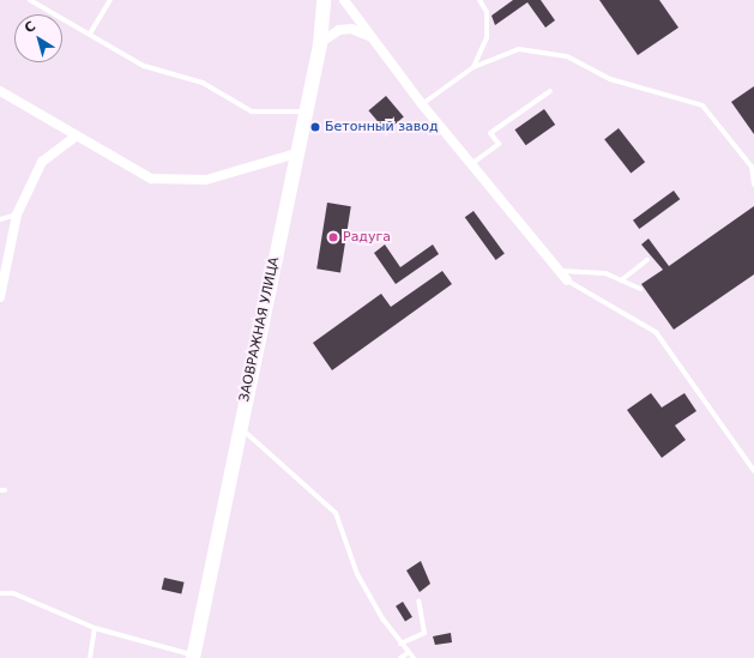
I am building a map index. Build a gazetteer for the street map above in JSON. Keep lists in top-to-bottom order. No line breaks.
{"streets":{"street":["ЗАОВРАЖНАЯ УЛИЦА"]},"places":["Бетонный завод","Радуга"],"north":"top left"}
